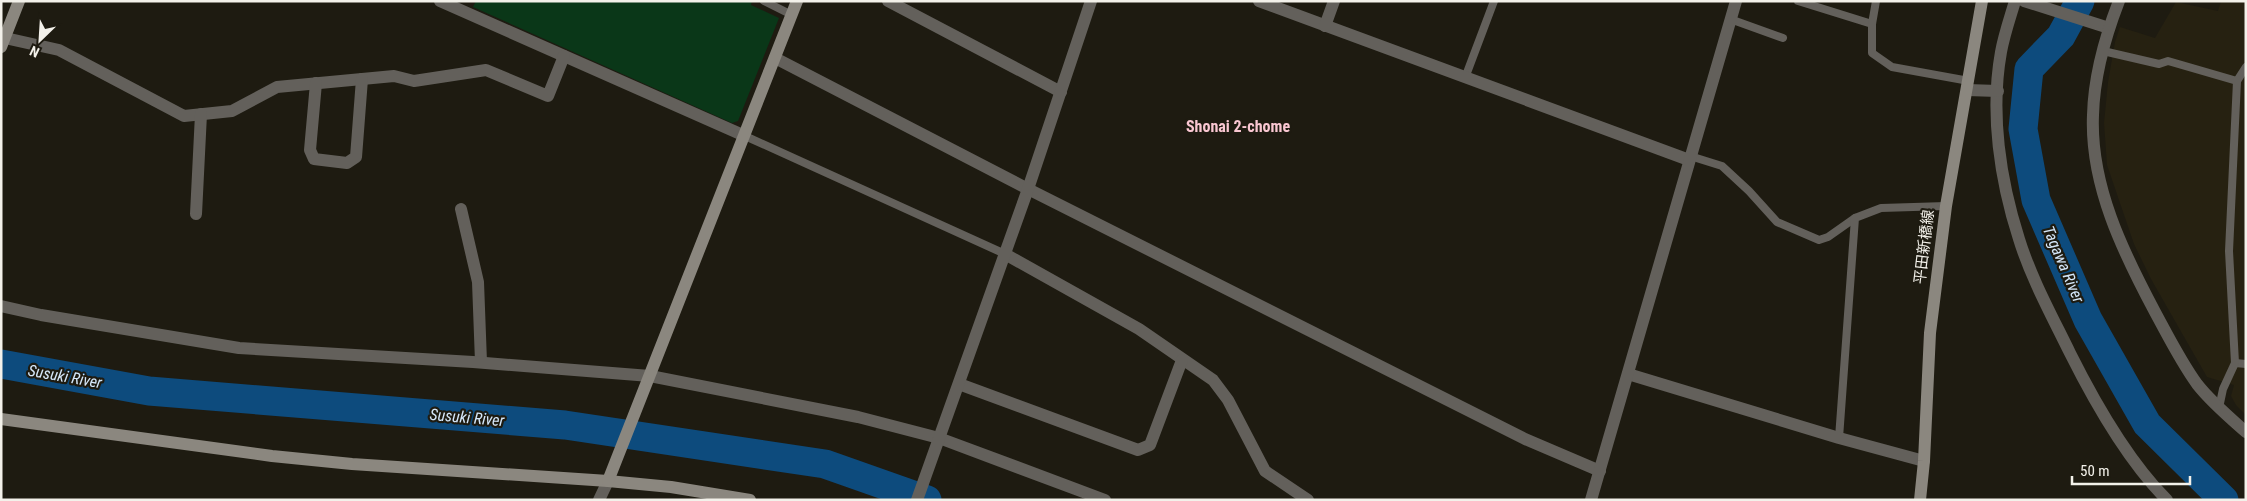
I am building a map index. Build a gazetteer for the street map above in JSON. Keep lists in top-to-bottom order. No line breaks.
{"streets":{"street":["平田新橋線"]},"districts":["Shonai 2-chome"],"water":["Tagawa River","Susuki River"],"scale_bar":"50 m","north":"bottom left"}
